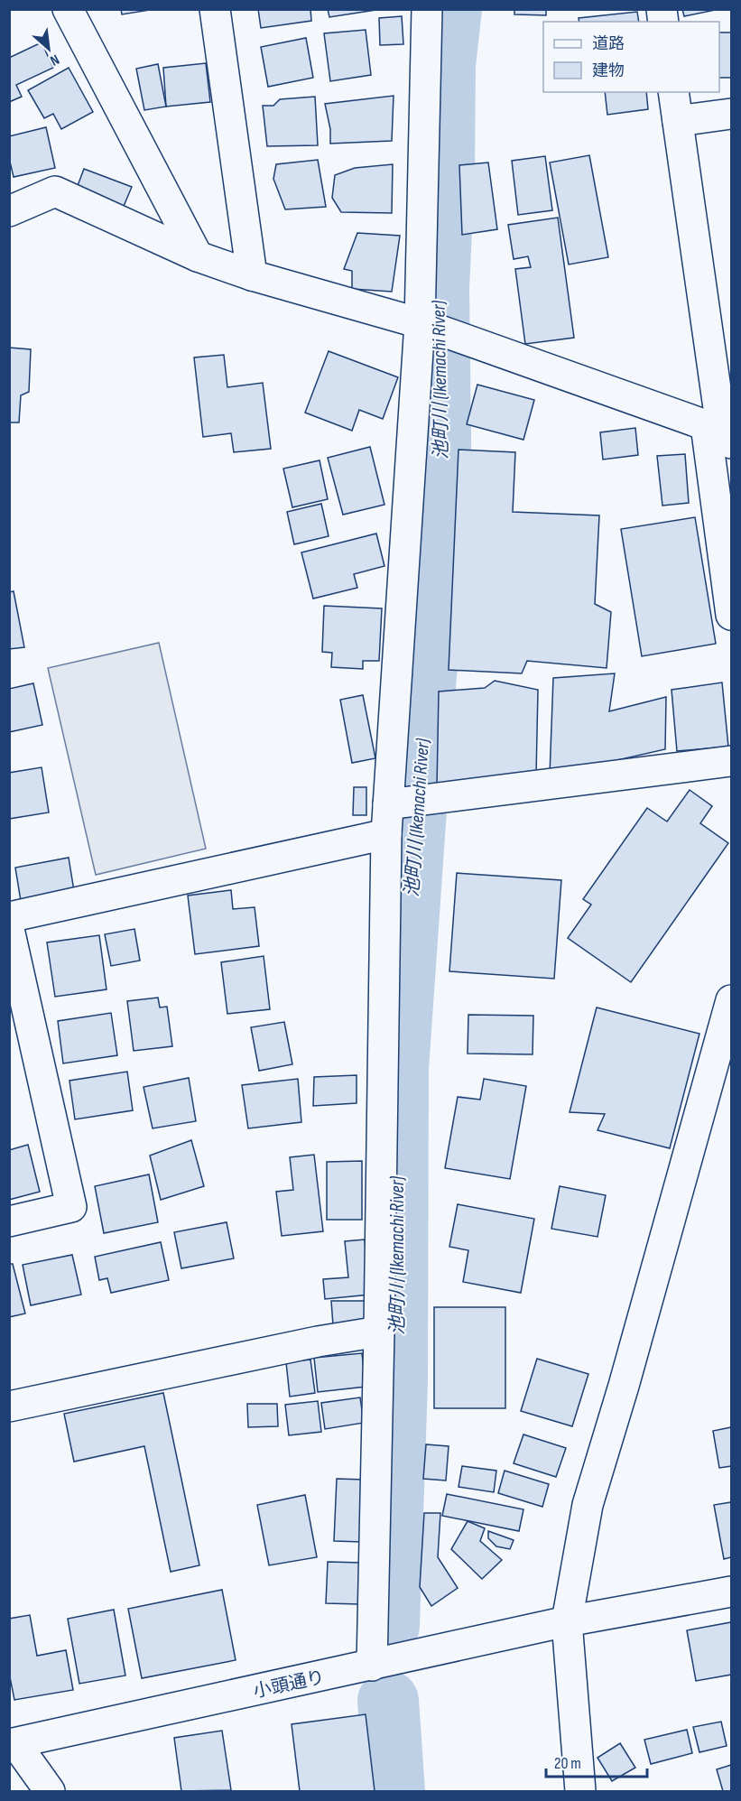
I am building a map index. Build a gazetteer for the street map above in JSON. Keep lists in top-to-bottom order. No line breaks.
{"streets":{"street":["小頭通り"]},"water":["池町川 (Ikemachi River)"],"legend":["道路","建物"],"scale_bar":"20 m","north":"bottom right"}
